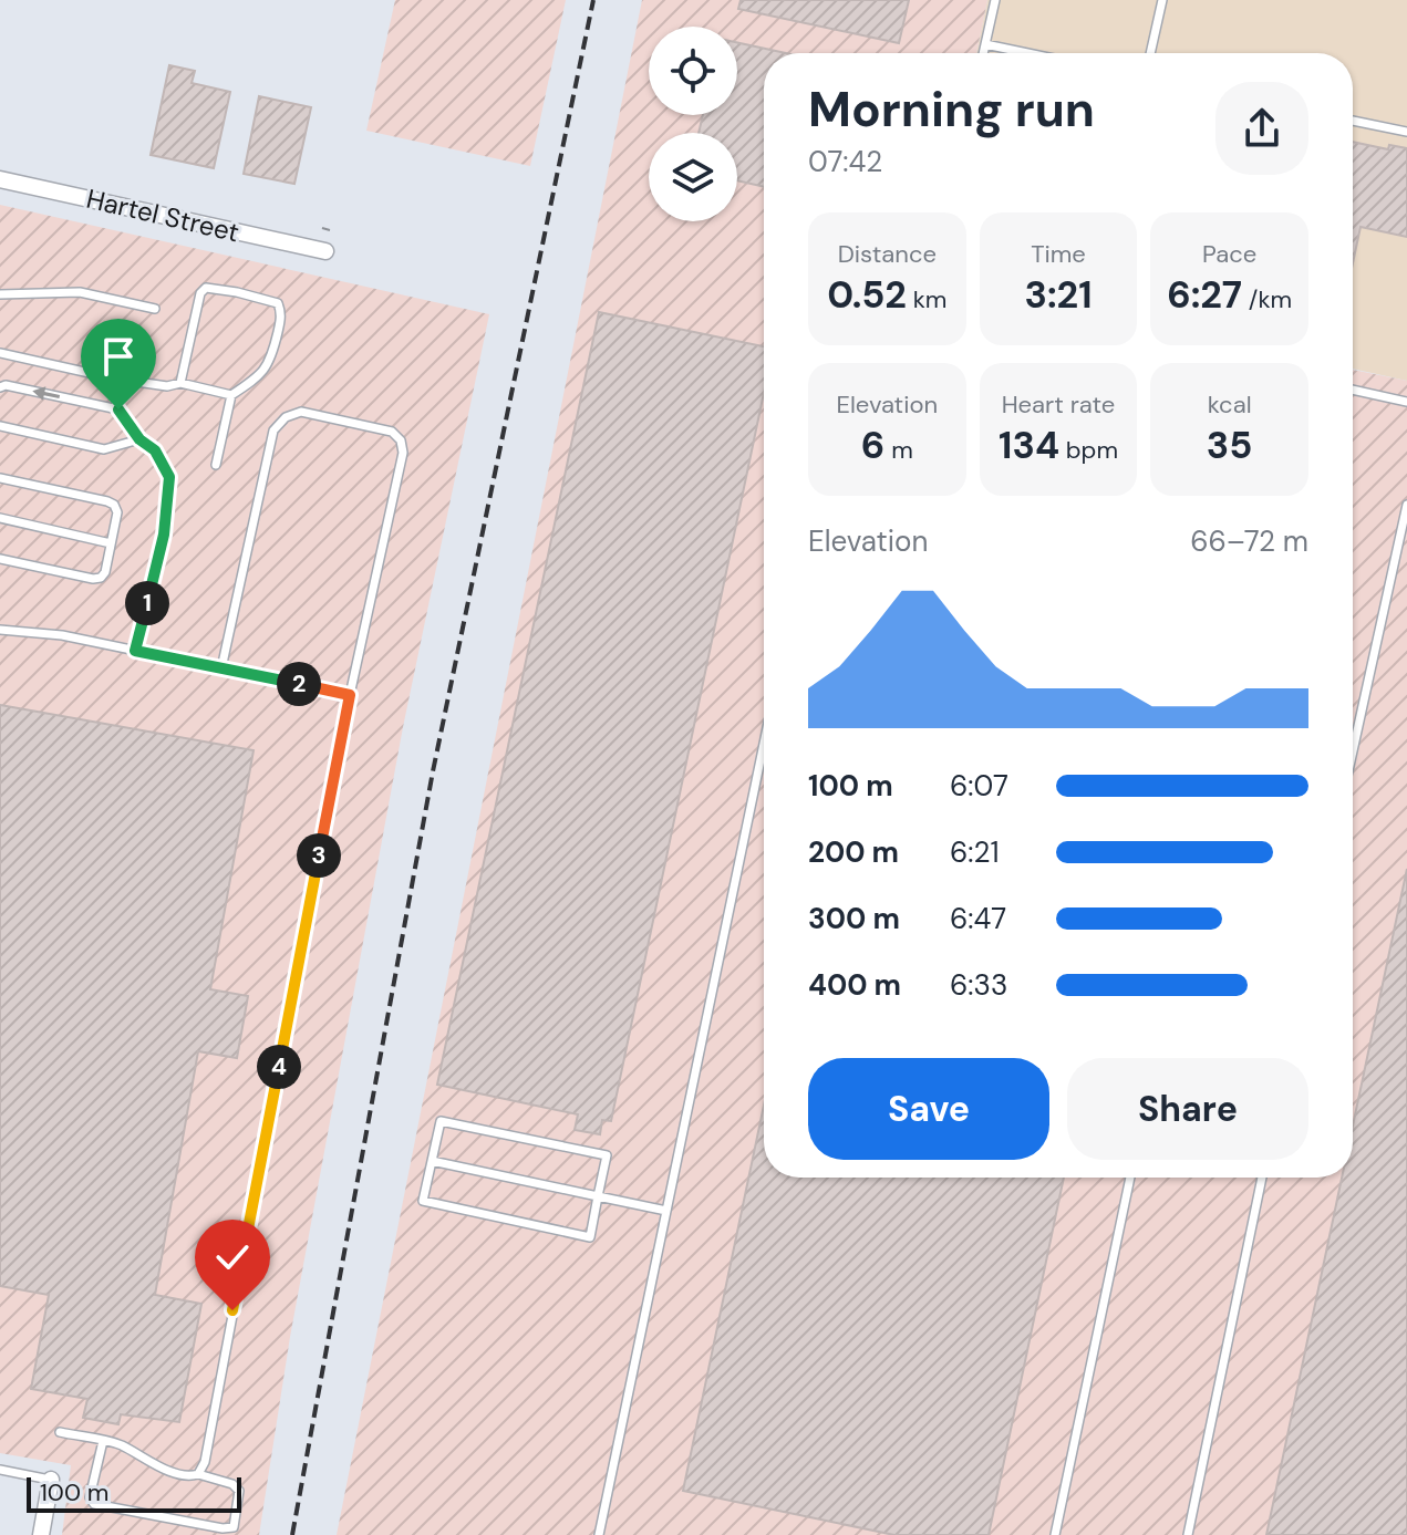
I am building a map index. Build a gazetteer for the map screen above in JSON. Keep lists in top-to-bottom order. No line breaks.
{"streets":{"street":["Hartel Street"]},"scale_bar":"100 m","page":{"heading":["Morning run","07:42"],"stats":[["Distance","0.52 km"],["Time","3:21"],["Pace","6:27 /km"],["Elevation","6 m"],["Heart rate","134 bpm"],["kcal","35"]],"chart":["Elevation","66–72 m"],"pins":["1","2","3","4"],"list":[{"name":"100 m","note":"6:07"},{"name":"200 m","note":"6:21"},{"name":"300 m","note":"6:47"},{"name":"400 m","note":"6:33"}],"buttons":["Save","Share"],"scale":"100 m"}}
